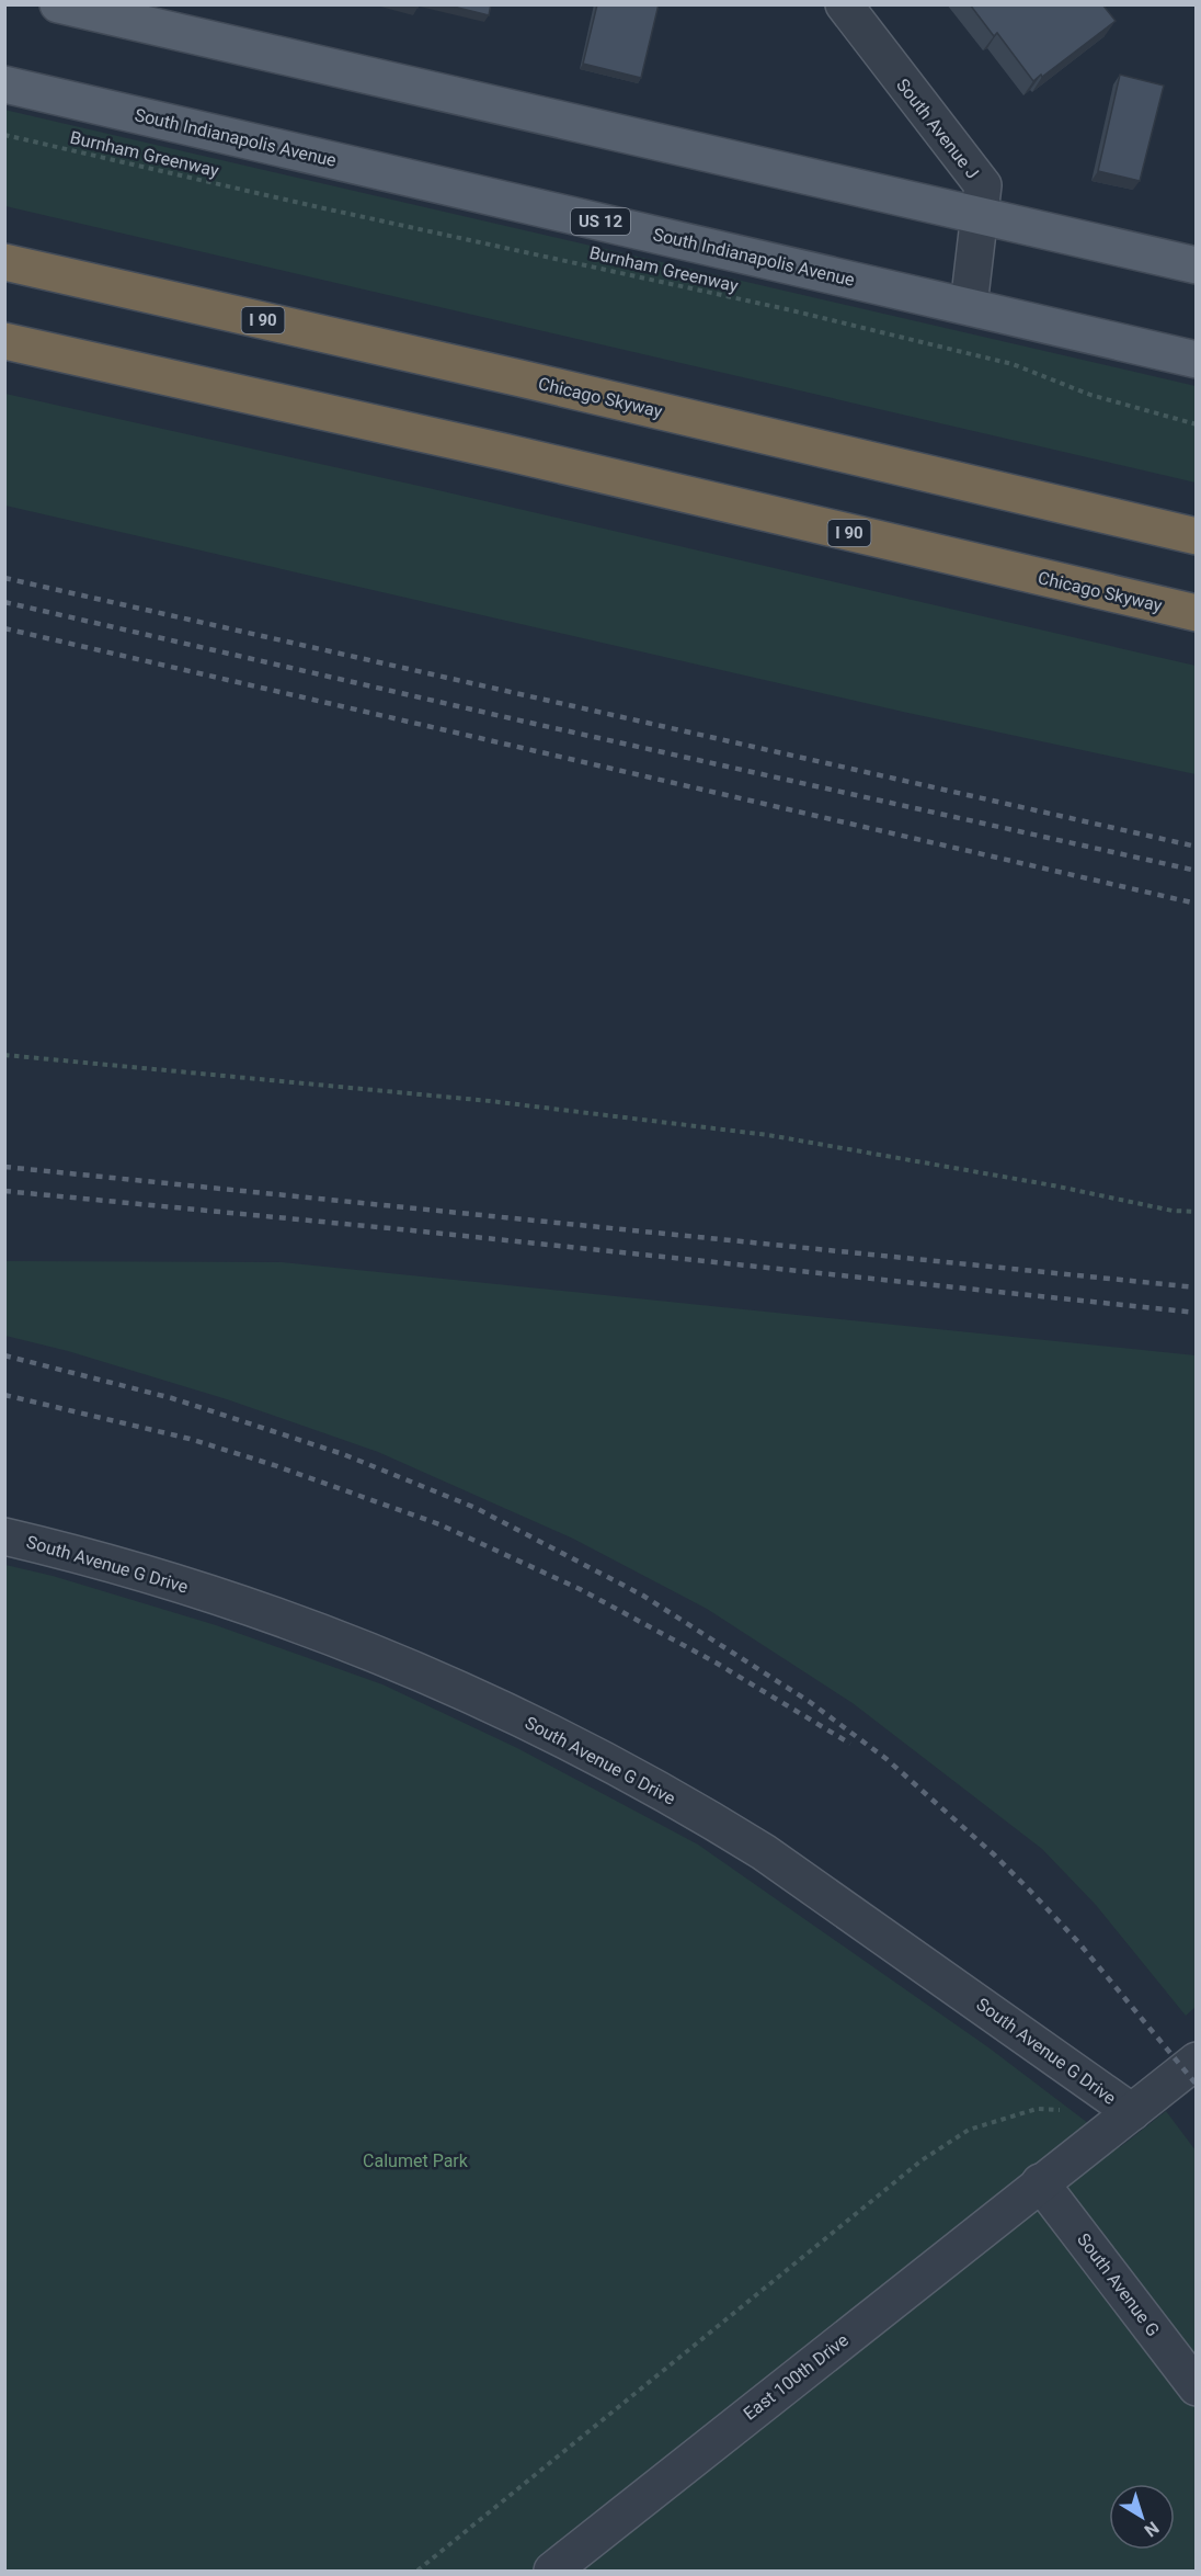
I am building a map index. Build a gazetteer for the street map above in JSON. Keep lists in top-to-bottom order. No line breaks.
{"streets":{"highway":["I 90","Chicago Skyway"],"main road":["South Indianapolis Avenue","US 12"],"street":["South Avenue J","South Avenue G Drive","South Avenue G","East 100th Drive"],"path":["Burnham Greenway"]},"crossings":[["South Avenue J","South Indianapolis Avenue"],["South Avenue G Drive","East 100th Drive"],["South Avenue G","East 100th Drive"]],"parks":["Calumet Park"],"north":"bottom right"}
